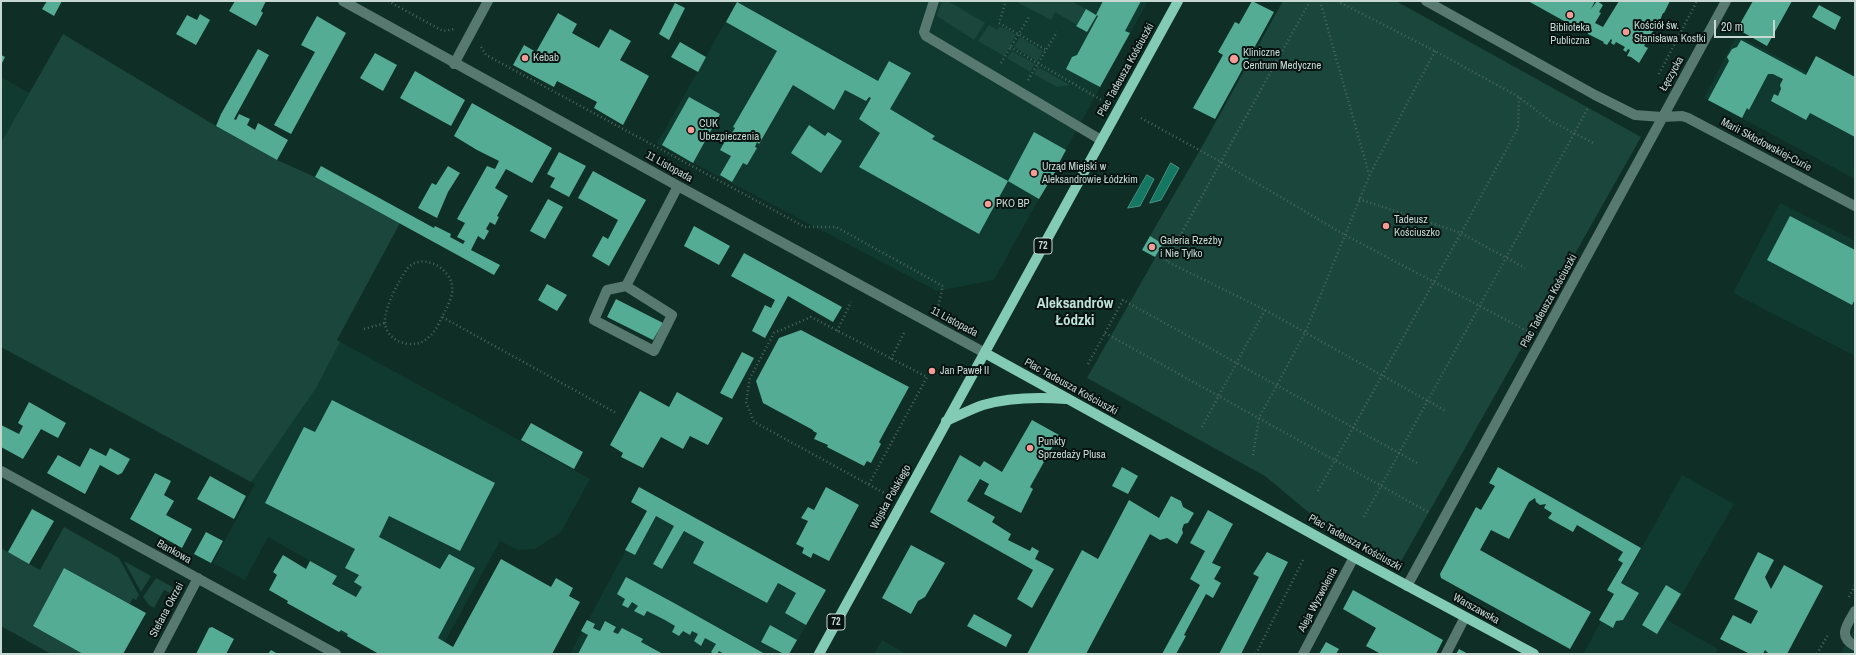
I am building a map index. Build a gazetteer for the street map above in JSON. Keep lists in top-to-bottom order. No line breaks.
{"streets":{"main road":["Plac Tadeusza Kościuszki","72","Wojska Polskiego","Warszawska"],"street":["Łęczycka","Marii Skłodowskiej-Curie","11 Listopada","Bankowa","Aleja Wyzwolenia","Stefana Okrzei"]},"crossings":[["Plac Tadeusza Kościuszki","Łęczycka"],["Plac Tadeusza Kościuszki","Marii Skłodowskiej-Curie"],["Plac Tadeusza Kościuszki","11 Listopada"],["Plac Tadeusza Kościuszki","Wojska Polskiego"],["Plac Tadeusza Kościuszki","Aleja Wyzwolenia"],["Plac Tadeusza Kościuszki","Warszawska"],["Łęczycka","Marii Skłodowskiej-Curie"],["11 Listopada","Wojska Polskiego"],["Bankowa","Stefana Okrzei"]],"districts":["Aleksandrów Łódzki"],"places":["Biblioteka Publiczna","Kościół św. Stanisława Kostki","Kebab","Kliniczne Centrum Medyczne","CUK Ubezpieczenia","Urząd Miejski w Aleksandrowie Łódzkim","PKO BP","Tadeusz Kościuszko","Galeria Rzeźby i Nie Tylko","Jan Paweł II","Punkty Sprzedaży Plusa"],"scale_bar":"20 m"}
